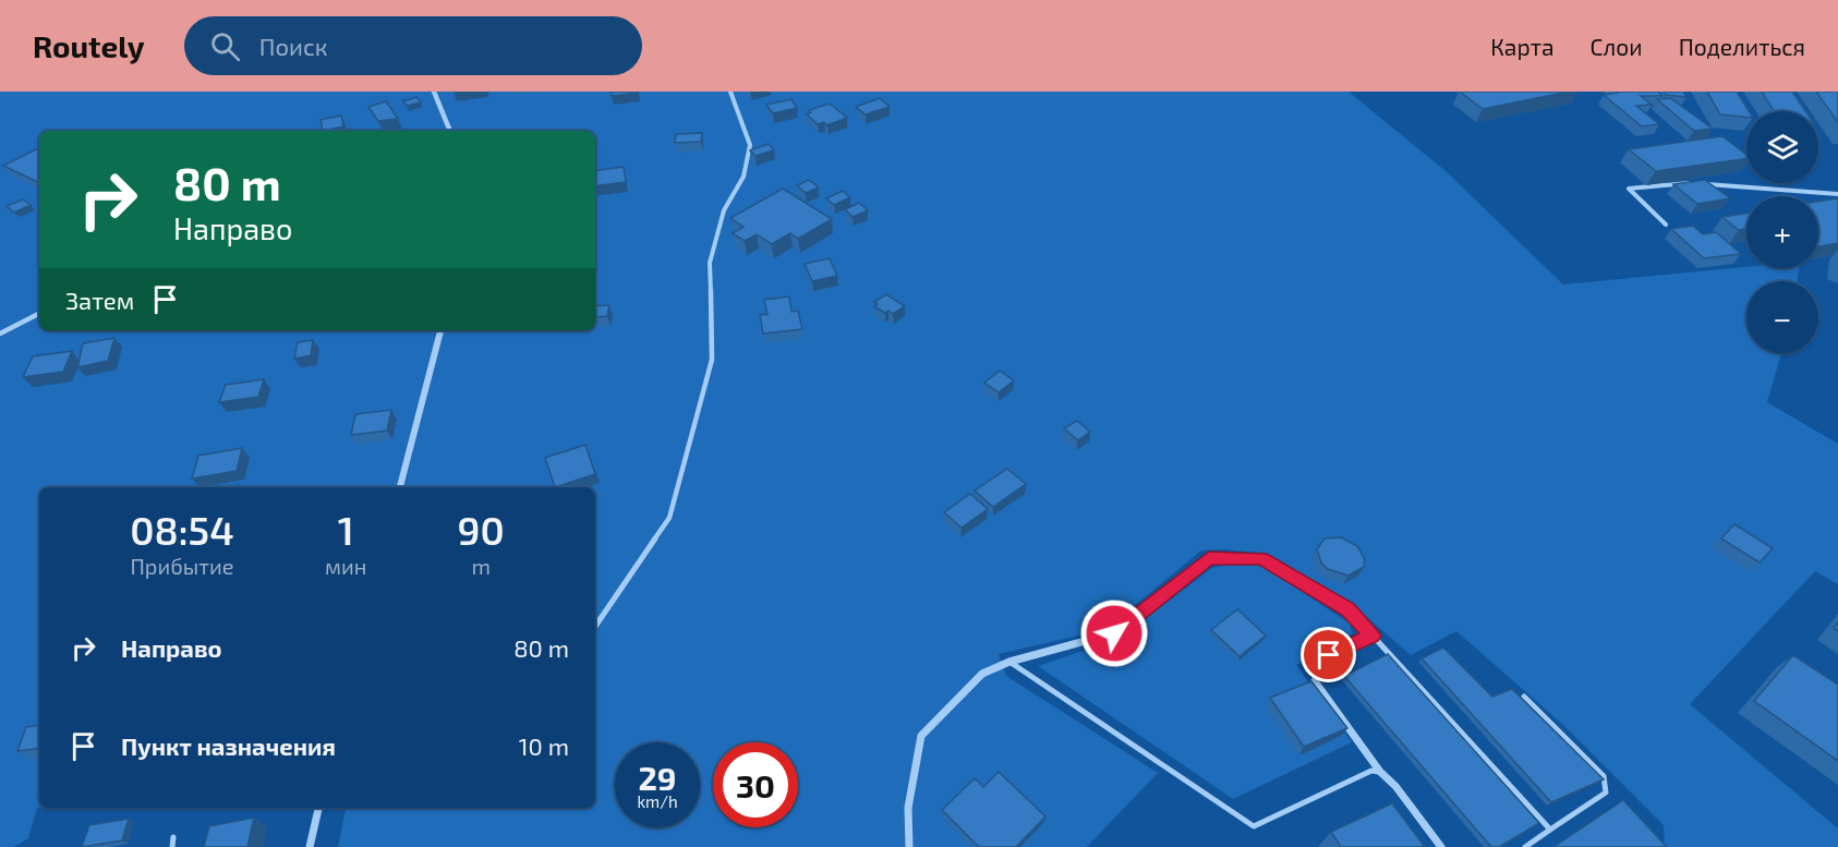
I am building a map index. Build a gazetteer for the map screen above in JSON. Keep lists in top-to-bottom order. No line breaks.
{"page":{"header":"Routely","search":"Поиск","nav":["Карта","Слои","Поделиться"],"map_buttons":["+","−"],"turn":["80 m","Направо"],"then":"Затем","eta":["08:54","Прибытие","1","мин","90","m"],"list":[{"name":"Направо","value":"80 m"},{"name":"Пункт назначения","value":"10 m"}],"speed":"29 km/h","limit":"30"}}
